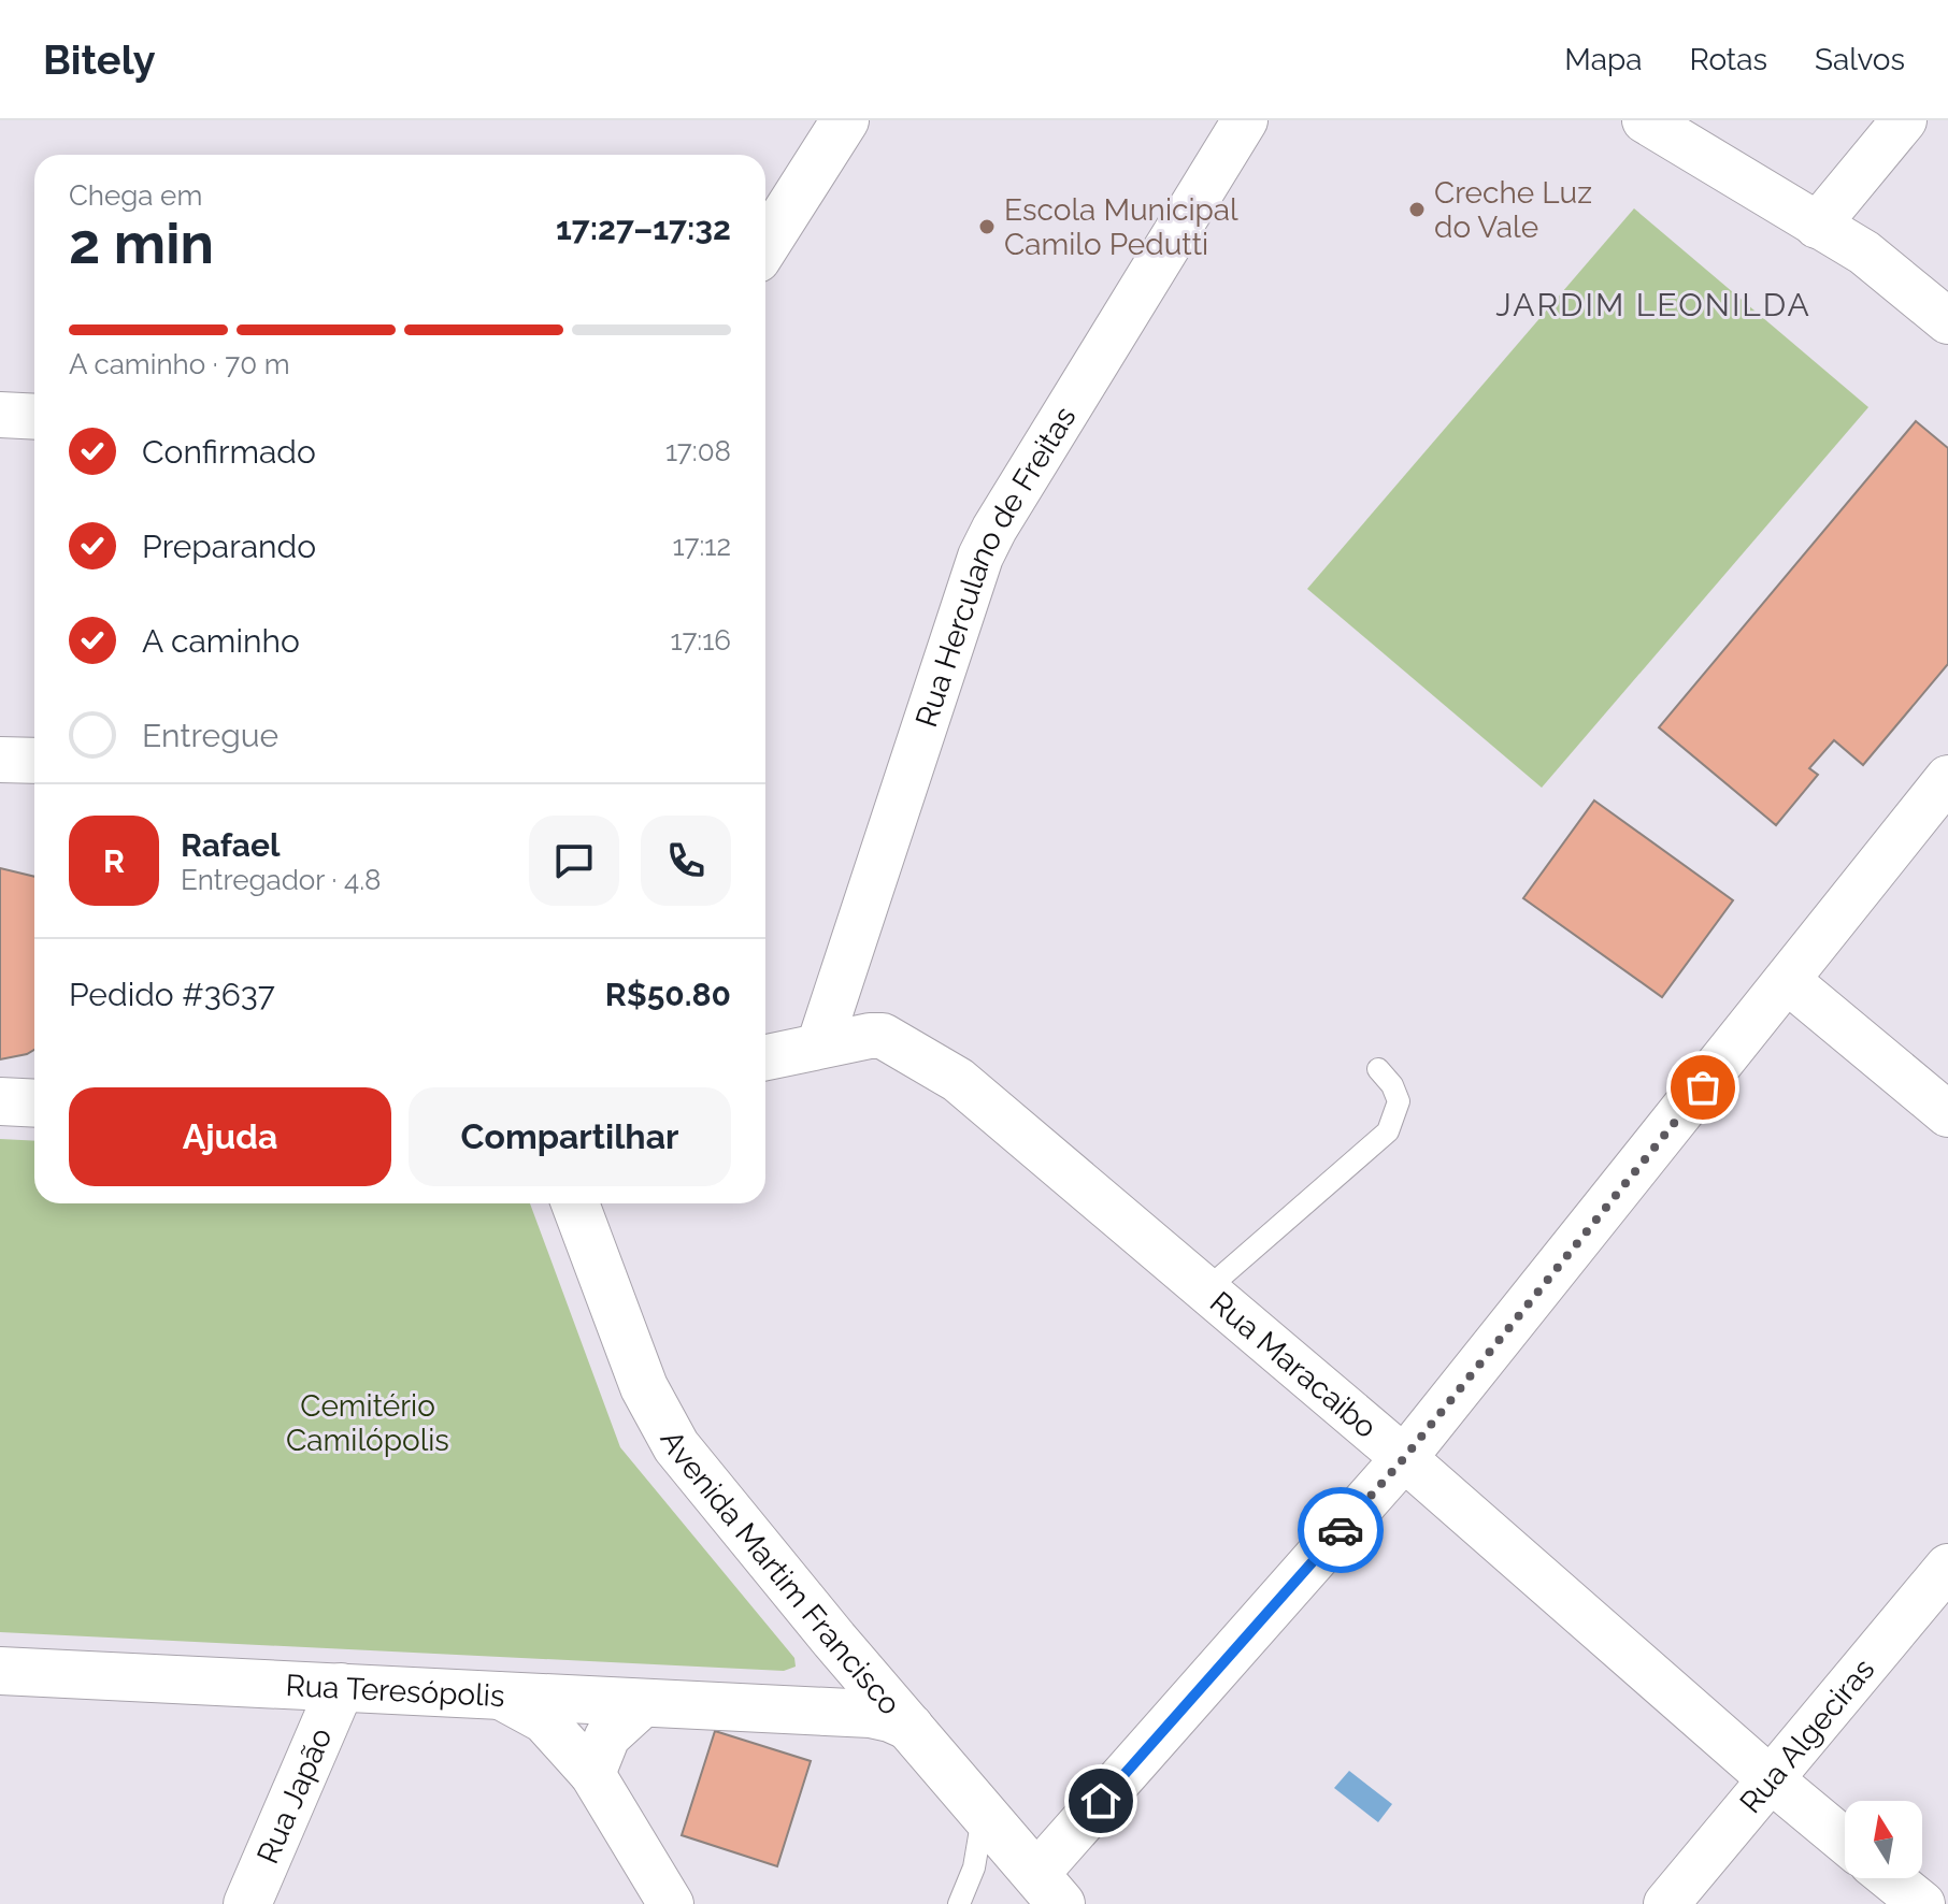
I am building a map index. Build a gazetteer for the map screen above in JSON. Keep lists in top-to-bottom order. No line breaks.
{"streets":{"main road":["Avenida Martim Francisco","Rua Teresópolis","Rua Japão"],"street":["Rua Herculano de Freitas","Rua Maracaibo","Rua Algeciras"]},"crossings":[["Rua Herculano de Freitas","Rua Maracaibo"],["Rua Maracaibo","Rua Algeciras"],["Avenida Martim Francisco","Rua Teresópolis"],["Rua Teresópolis","Rua Japão"]],"districts":["JARDIM LEONILDA"],"parks":["Cemitério Camilópolis"],"places":["Creche Luz do Vale","Escola Municipal Camilo Pedutti"],"north":"top","page":{"header":"Bitely","nav":["Mapa","Rotas","Salvos"],"heading":["2 min","Chega em","17:27–17:32"],"panel":["Rafael","Entregador · 4.8","Pedido #3637","R$50.80"],"bar":"A caminho · 70 m","list":[["Confirmado","17:08"],["Preparando","17:12"],["A caminho","17:16"],"Entregue"],"round":"R","buttons":["Ajuda","Compartilhar"]}}
